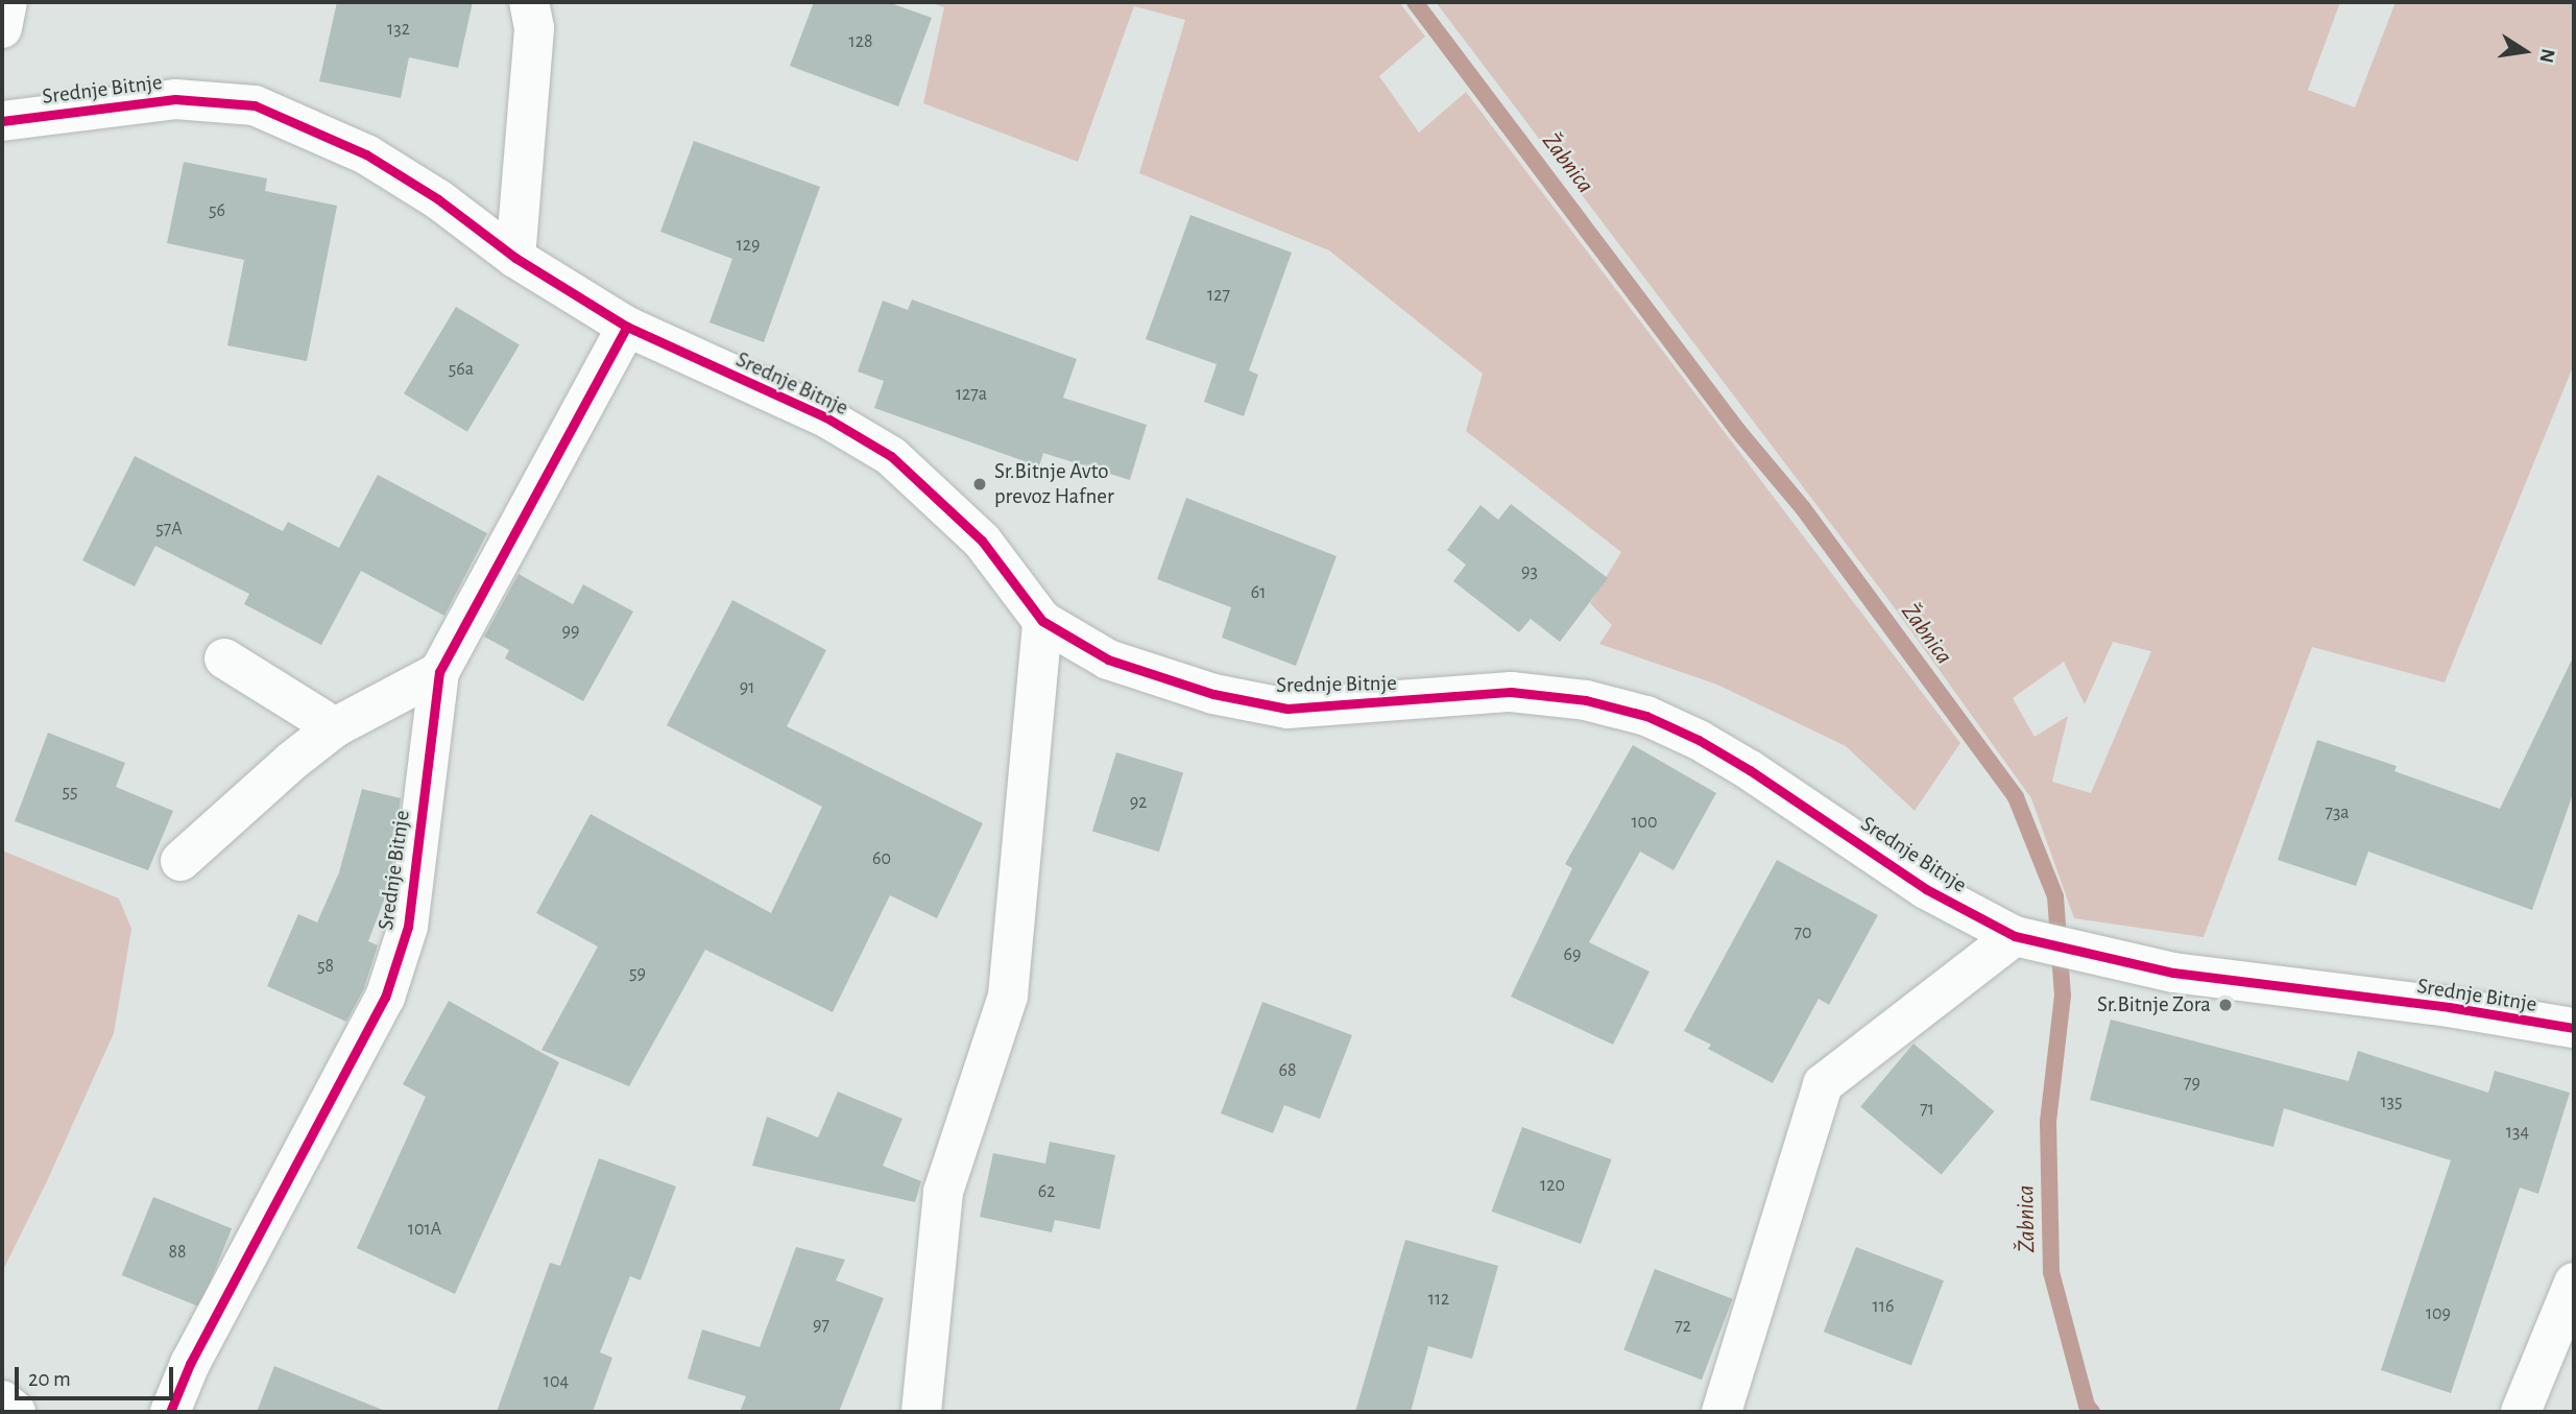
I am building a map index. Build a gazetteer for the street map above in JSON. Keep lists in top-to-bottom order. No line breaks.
{"streets":{"street":["Srednje Bitnje"]},"water":["Žabnica"],"places":["Sr.Bitnje Avto prevoz Hafner","Sr.Bitnje Zora"],"house_numbers":["132","128","56","129","127","56a","127a","57A","93","61","99","91","55","92","73a","100","60","70","69","58","59","68","79","135","71","134","120","62","101A","88","112","116","109","97","72","104"],"scale_bar":"20 m","north":"right"}
